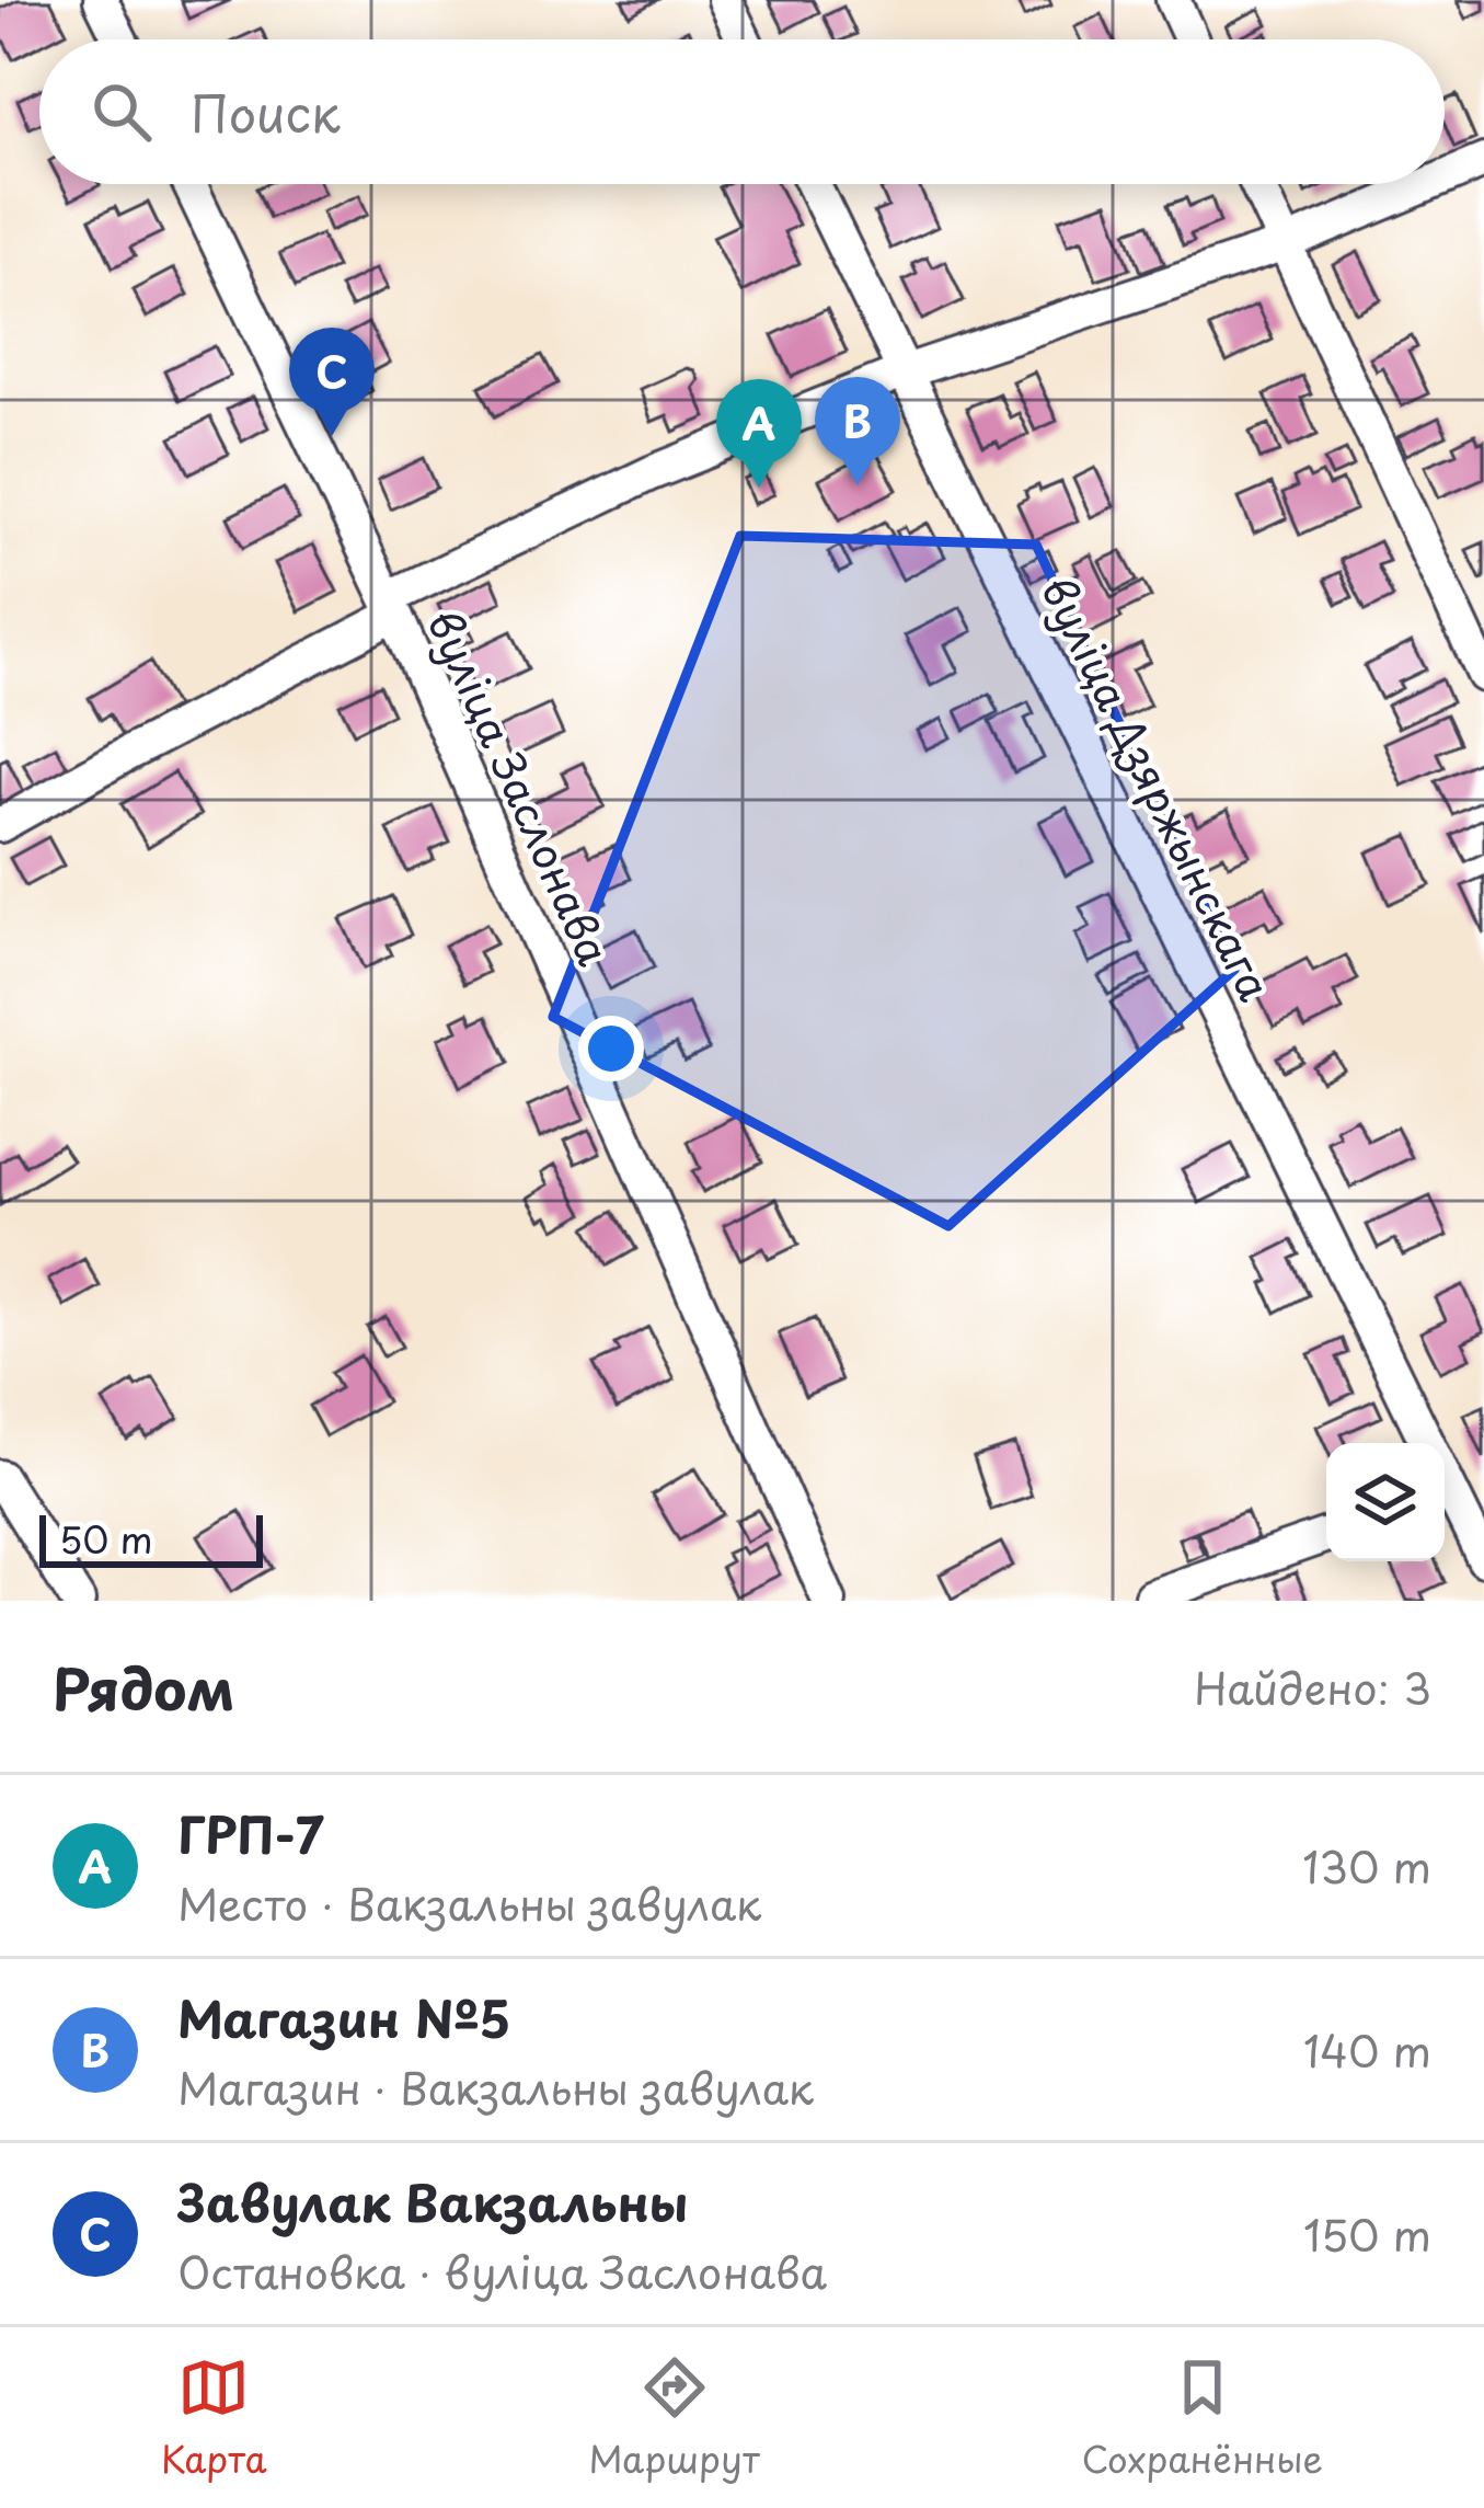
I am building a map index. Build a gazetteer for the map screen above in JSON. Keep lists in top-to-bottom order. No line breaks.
{"streets":{"street":["вуліца Заслонава","вуліца Дзяржынскага"]},"scale_bar":"50 m","page":{"search":"Поиск","pins":["C","B","A"],"scale":"50 m","heading":["Рядом","Найдено: 3"],"list":[{"mark":"A","name":"ГРП-7","note":"Место · Вакзальны завулак","value":"130 m"},{"mark":"B","name":"Магазин №5","note":"Магазин · Вакзальны завулак","value":"140 m"},{"mark":"C","name":"Завулак Вакзальны","note":"Остановка · вуліца Заслонава","value":"150 m"}],"nav":["Карта","Маршрут","Сохранённые"]}}
